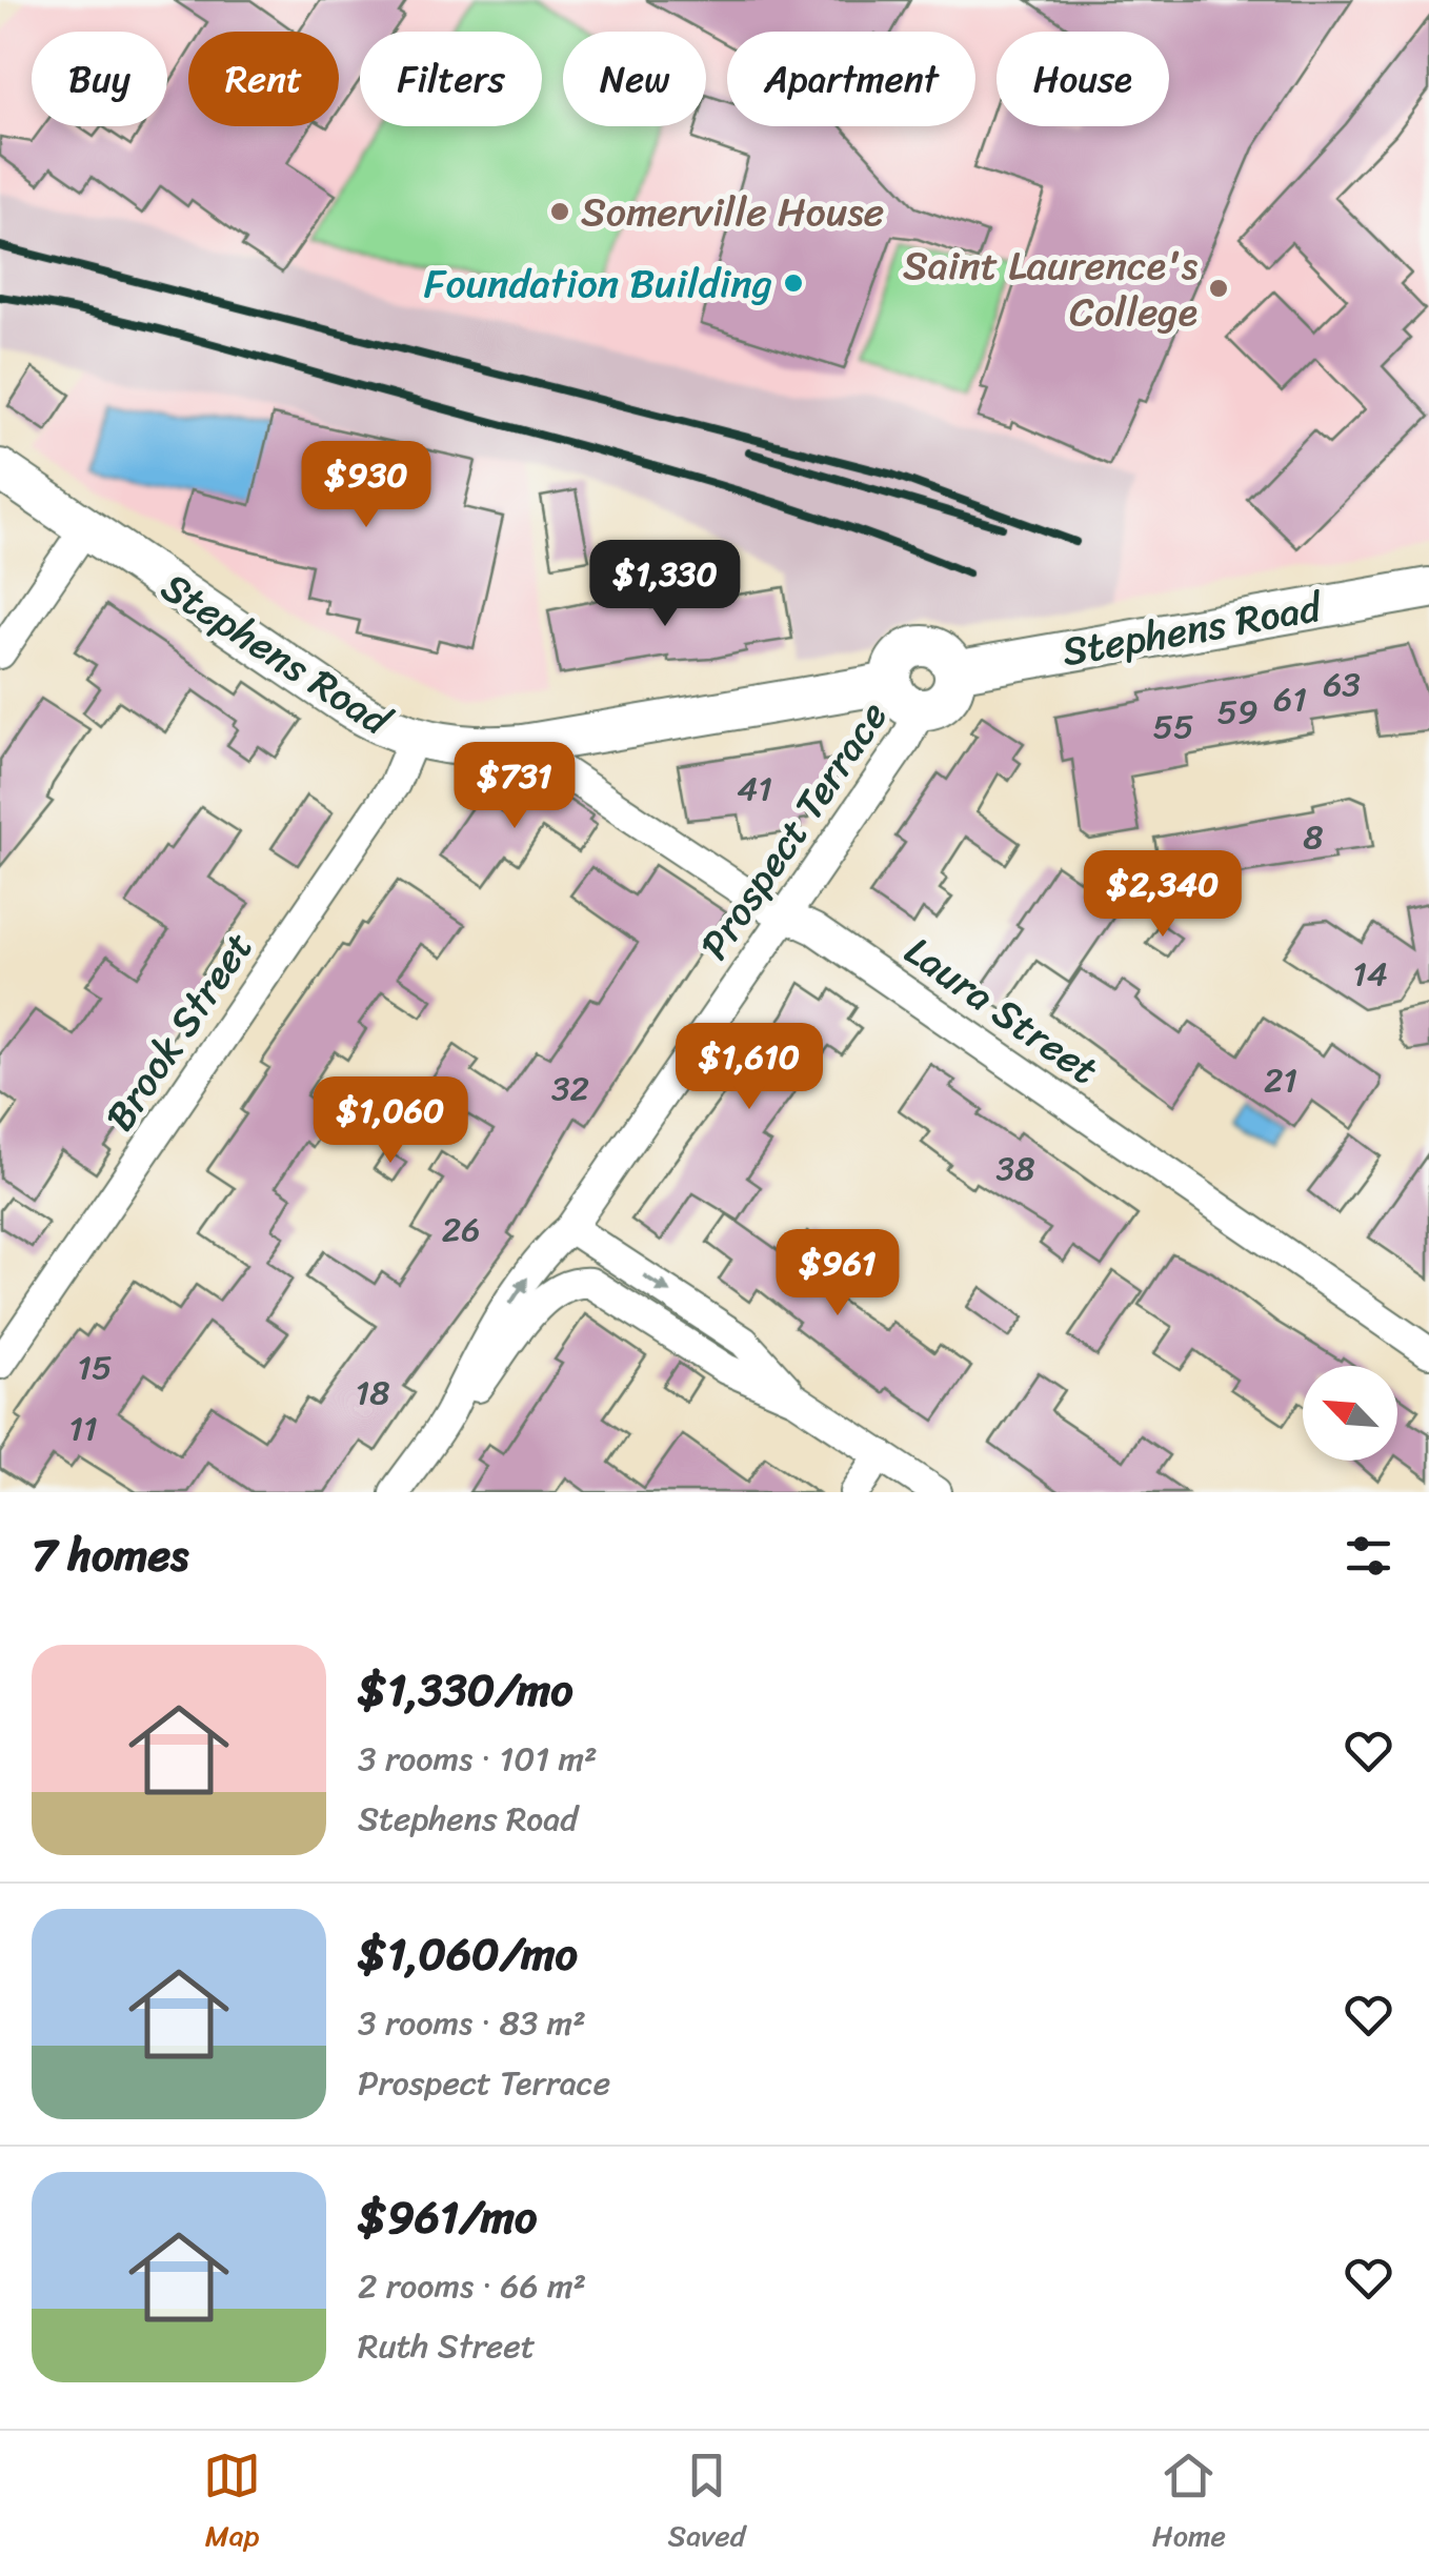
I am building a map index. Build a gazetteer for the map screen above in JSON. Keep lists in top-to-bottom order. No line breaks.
{"streets":{"street":["Stephens Road","Prospect Terrace","Laura Street","Brook Street"]},"crossings":[["Stephens Road","Prospect Terrace"],["Stephens Road","Laura Street"],["Stephens Road","Brook Street"],["Prospect Terrace","Laura Street"]],"places":["Somerville House","Foundation Building","Saint Laurence's College"],"house_numbers":["63","61","59","55","41","8","14","21","32","38","26","15","18","11"],"north":"top left","page":{"chip":["Buy","Rent","Filters","New","Apartment","House"],"price":["$930","$1,330","$731","$2,340","$1,610","$1,060","$961"],"heading":"7 homes","list":[{"name":"$1,330/mo","note":"3 rooms · 101 m² · Stephens Road"},{"name":"$1,060/mo","note":"3 rooms · 83 m² · Prospect Terrace"},{"name":"$961/mo","note":"2 rooms · 66 m² · Ruth Street"}],"tabs":["Map","Saved","Home"]}}
